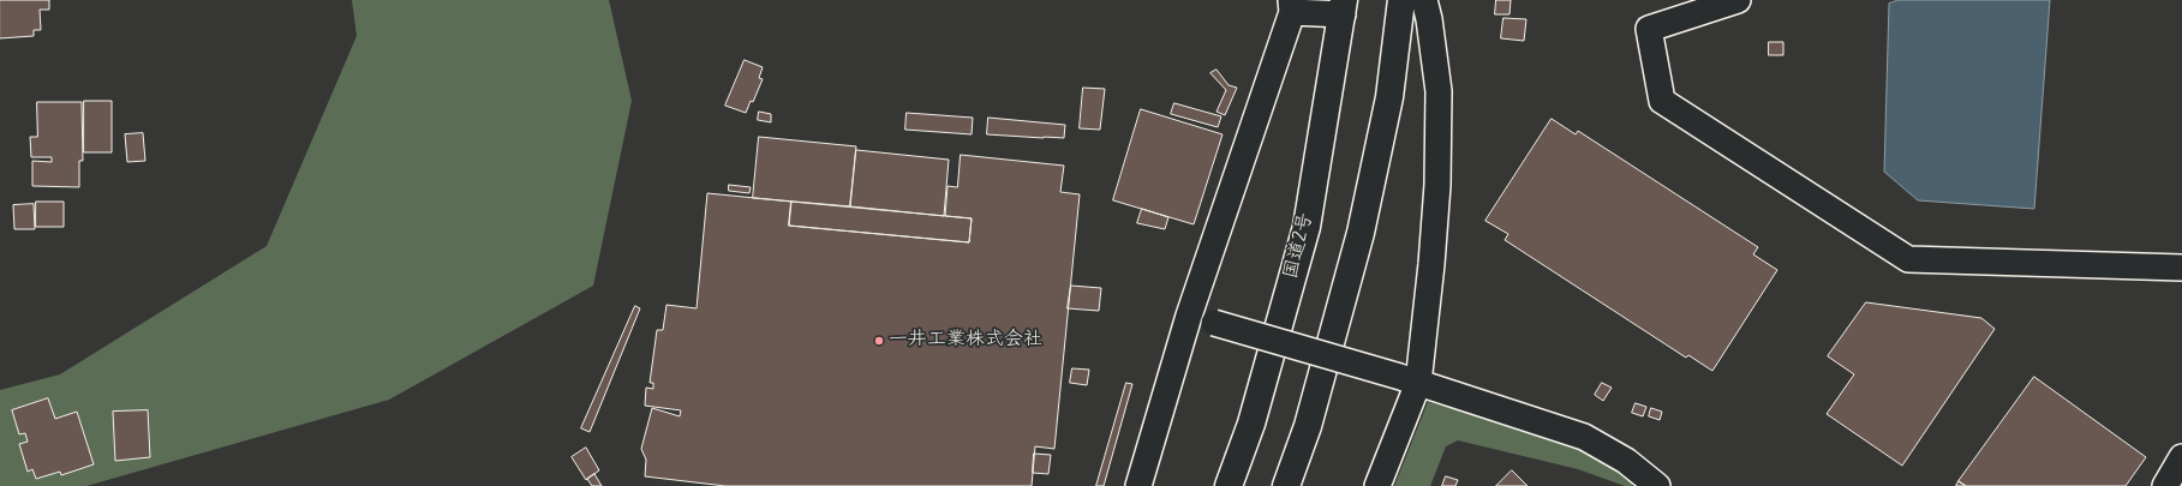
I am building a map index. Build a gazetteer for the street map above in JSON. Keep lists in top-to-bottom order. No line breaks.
{"streets":{"highway":["国道2号"]},"places":["一井工業株式会社"]}
